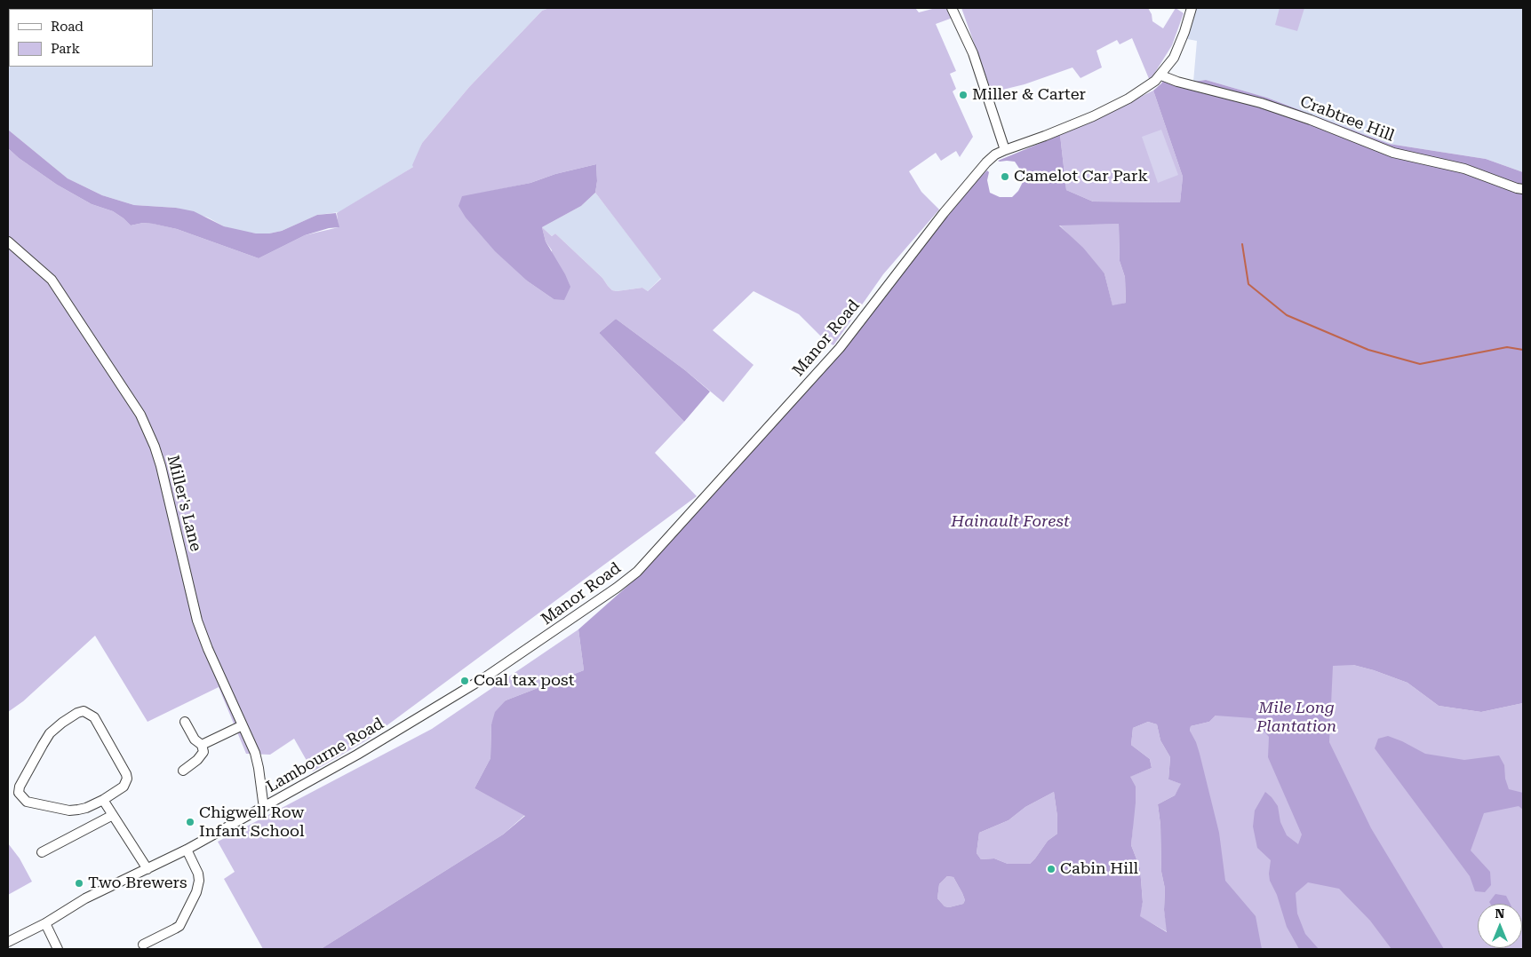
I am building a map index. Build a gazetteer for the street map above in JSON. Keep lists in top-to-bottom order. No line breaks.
{"streets":{"street":["Crabtree Hill","Manor Road","Miller's Lane","Lambourne Road"]},"crossings":[["Crabtree Hill","Manor Road"],["Manor Road","Lambourne Road"],["Miller's Lane","Lambourne Road"]],"parks":["Hainault Forest","Mile Long Plantation"],"places":["Miller & Carter","Camelot Car Park","Coal tax post","Chigwell Row Infant School","Cabin Hill","Two Brewers"],"legend":["Road","Park"],"north":"top"}
